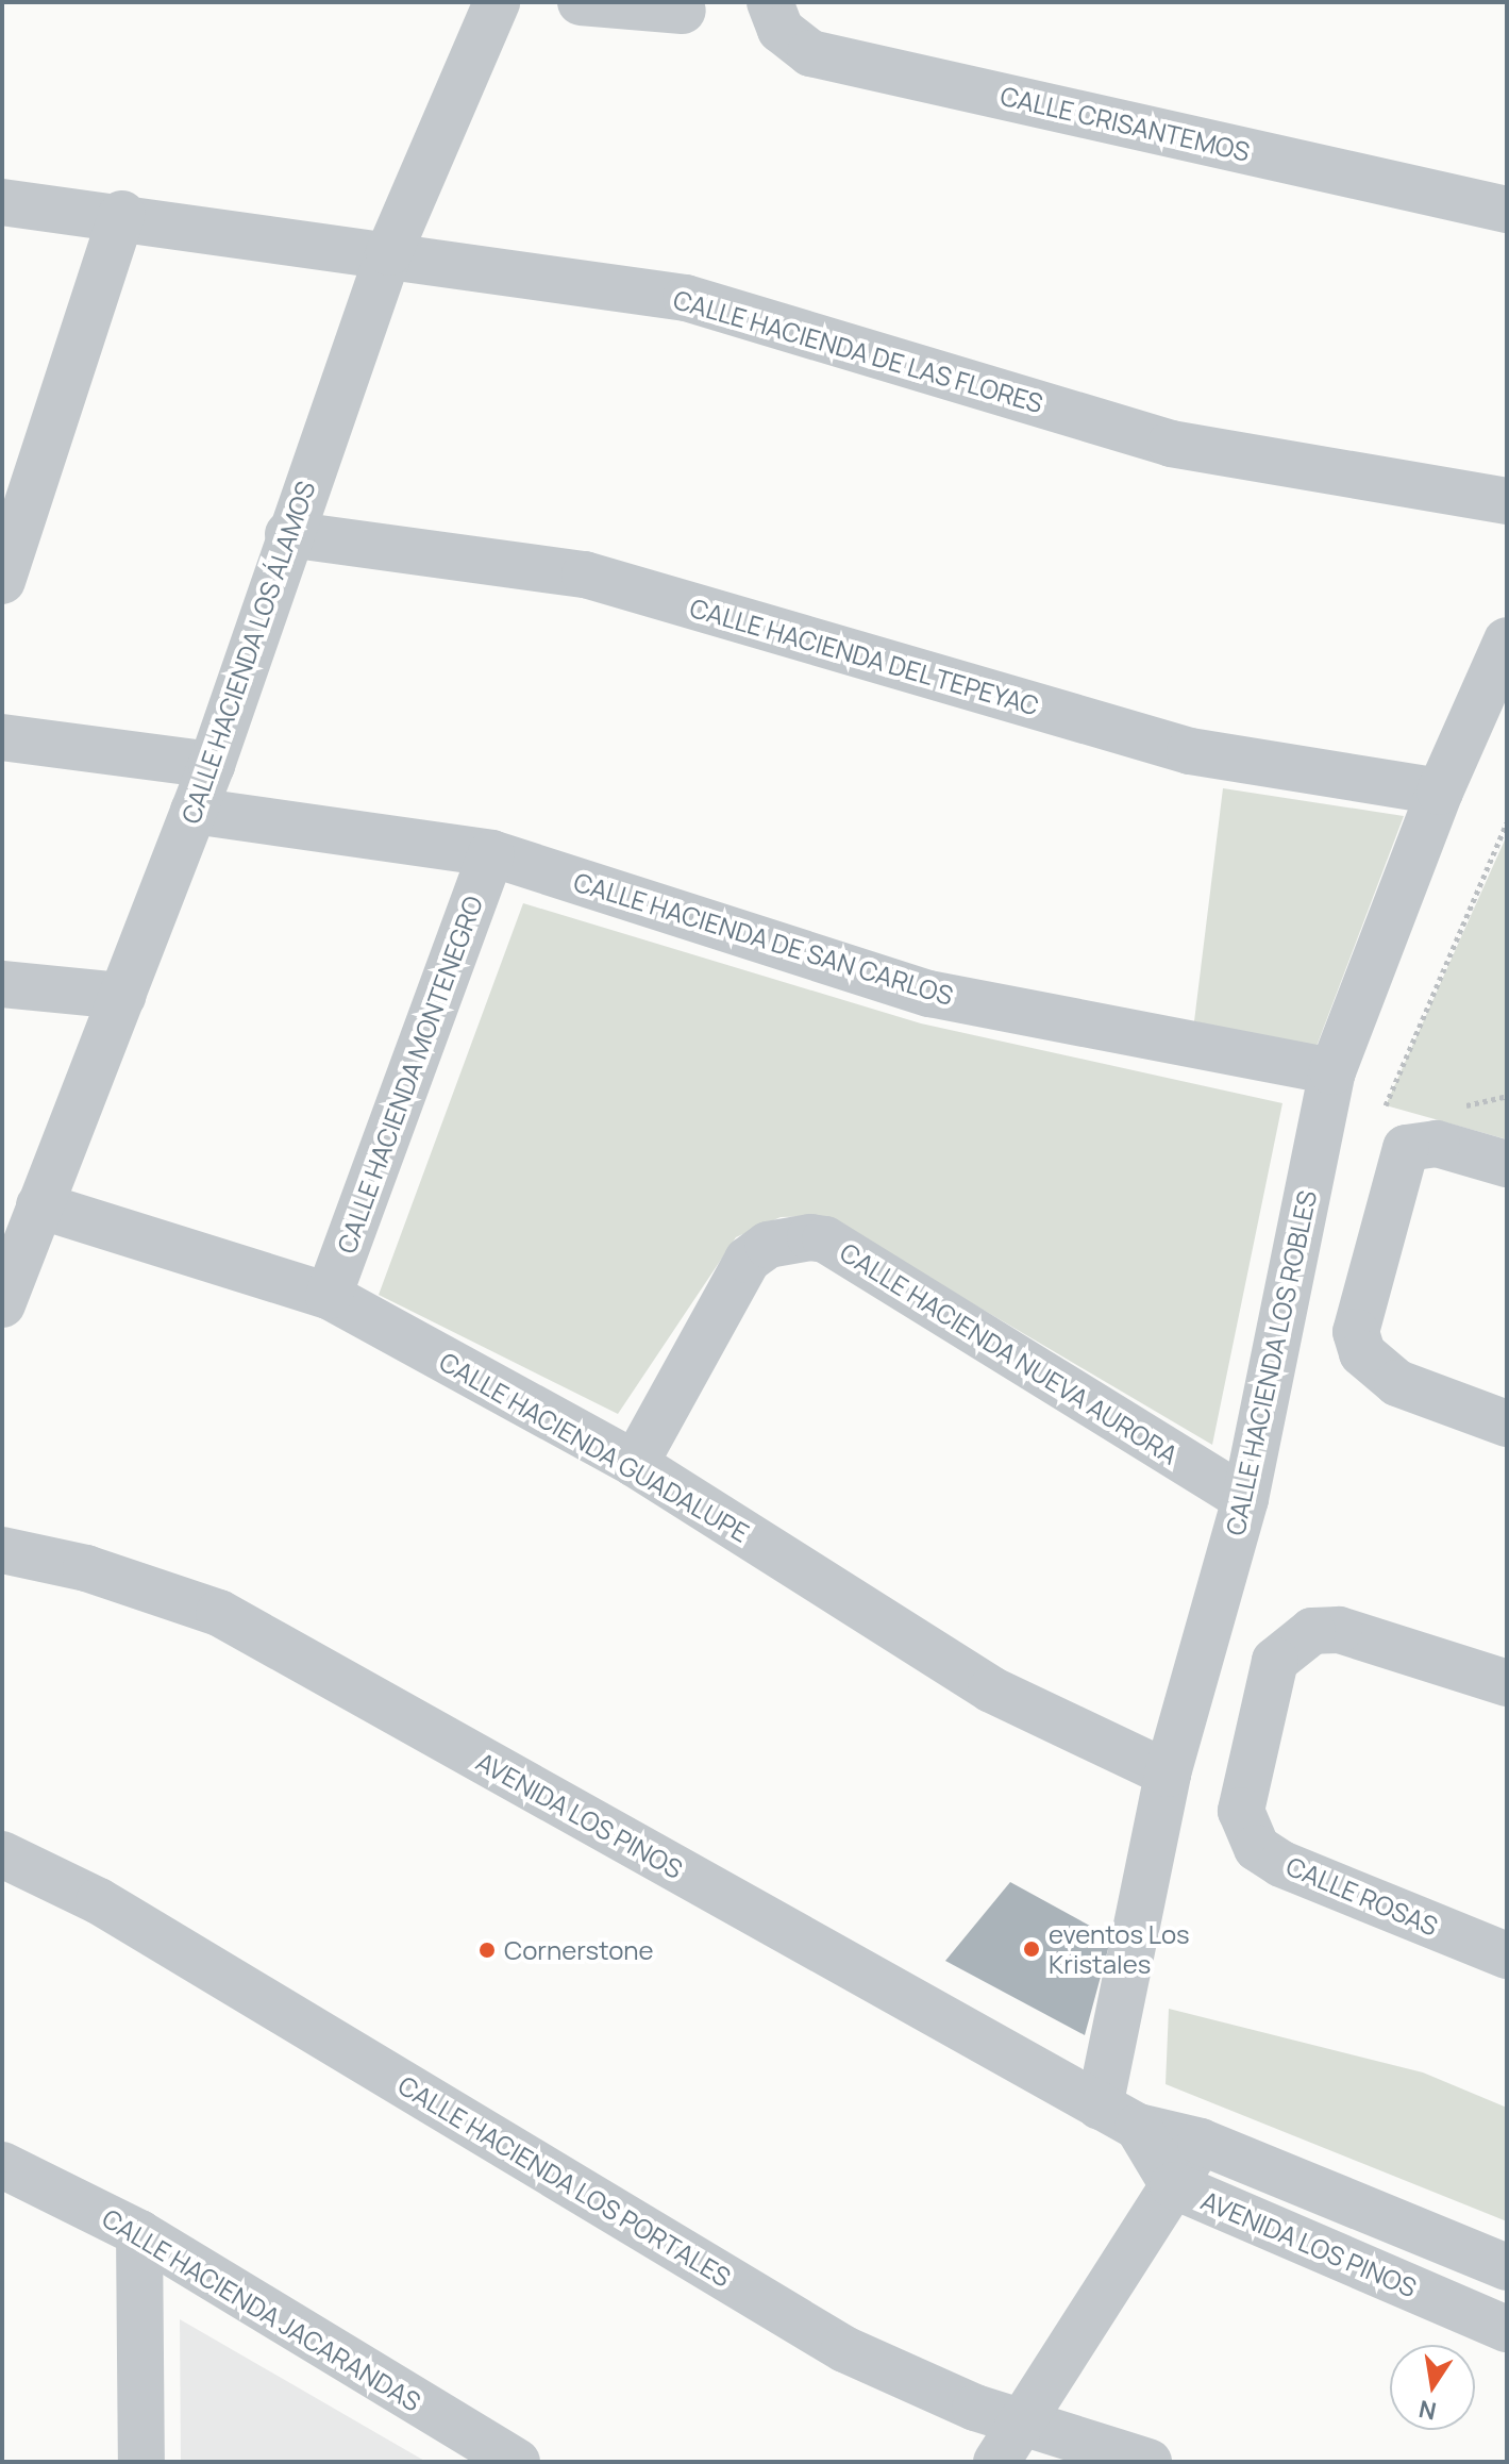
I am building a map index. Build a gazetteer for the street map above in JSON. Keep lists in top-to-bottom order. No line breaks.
{"streets":{"street":["CALLE CRISANTEMOS","CALLE HACIENDA DE LAS FLORES","CALLE HACIENDA LOS ÁLAMOS","CALLE HACIENDA DEL TEPEYAC","CALLE HACIENDA DE SAN CARLOS","CALLE HACIENDA MONTENEGRO","CALLE HACIENDA NUEVA AURORA","CALLE HACIENDA LOS ROBLES","CALLE HACIENDA GUADALUPE","AVENIDA LOS PINOS","CALLE ROSAS","CALLE HACIENDA LOS PORTALES","CALLE HACIENDA JACARANDAS"]},"crossings":[["CALLE HACIENDA DE LAS FLORES","CALLE HACIENDA LOS ÁLAMOS"],["CALLE HACIENDA LOS ÁLAMOS","CALLE HACIENDA DEL TEPEYAC"],["CALLE HACIENDA LOS ÁLAMOS","CALLE HACIENDA DE SAN CARLOS"],["CALLE HACIENDA LOS ÁLAMOS","CALLE HACIENDA GUADALUPE"],["CALLE HACIENDA DEL TEPEYAC","CALLE HACIENDA LOS ROBLES"],["CALLE HACIENDA DE SAN CARLOS","CALLE HACIENDA MONTENEGRO"],["CALLE HACIENDA DE SAN CARLOS","CALLE HACIENDA LOS ROBLES"],["CALLE HACIENDA MONTENEGRO","CALLE HACIENDA GUADALUPE"],["CALLE HACIENDA NUEVA AURORA","CALLE HACIENDA LOS ROBLES"],["CALLE HACIENDA NUEVA AURORA","CALLE HACIENDA GUADALUPE"],["CALLE HACIENDA LOS ROBLES","CALLE HACIENDA GUADALUPE"],["CALLE HACIENDA LOS ROBLES","AVENIDA LOS PINOS"]],"places":["eventos Los Kristales","Cornerstone"],"north":"bottom"}
